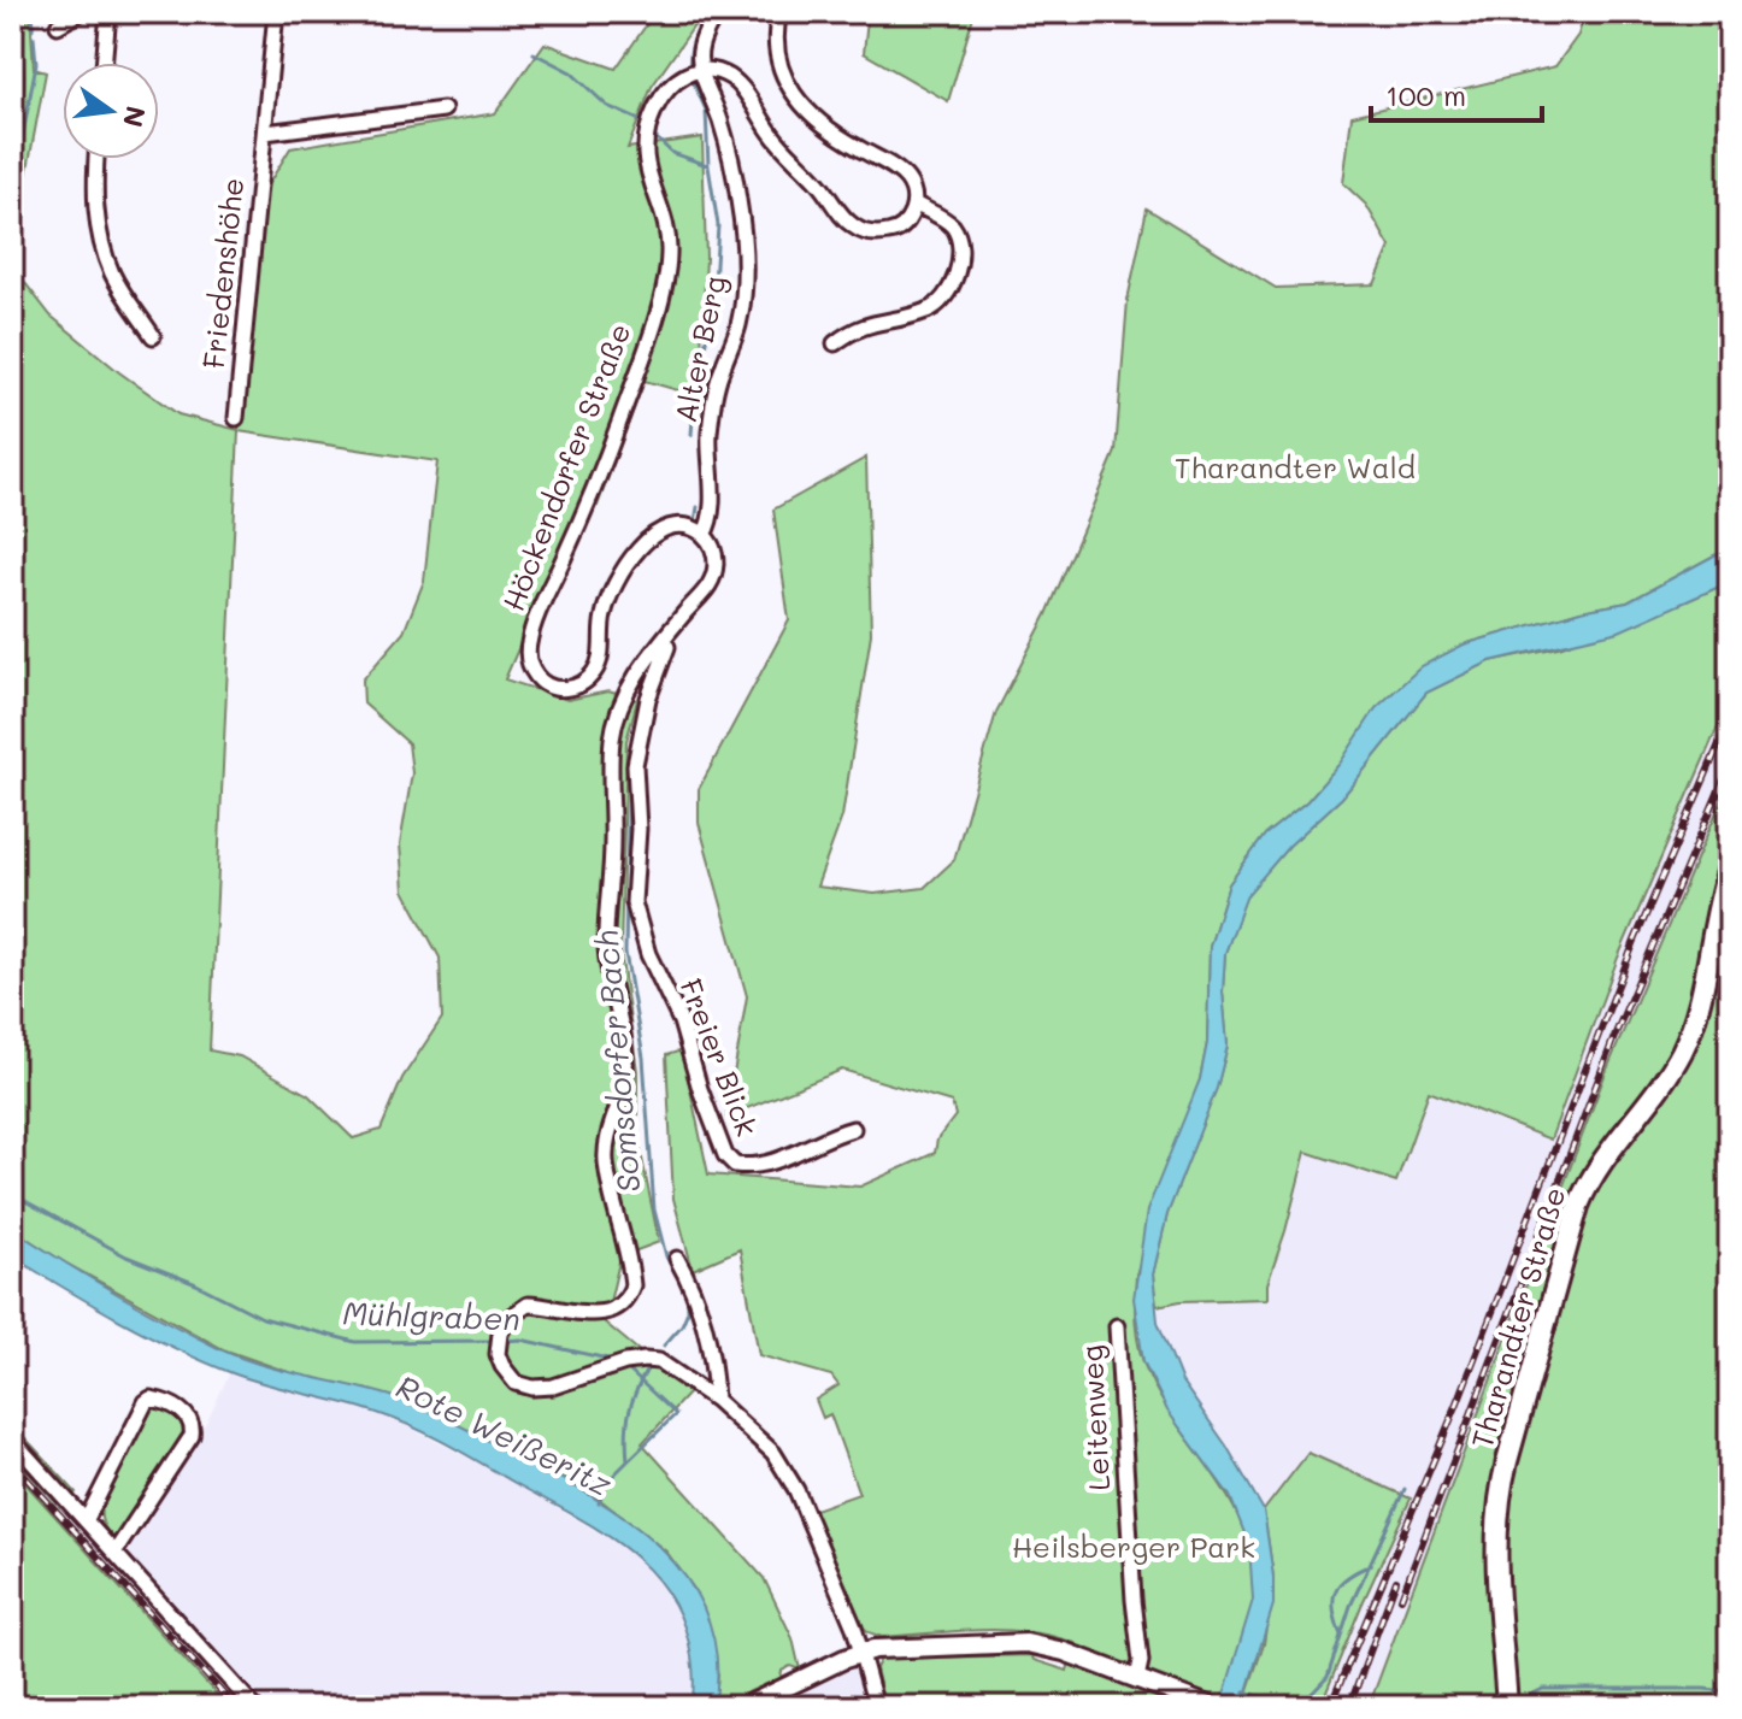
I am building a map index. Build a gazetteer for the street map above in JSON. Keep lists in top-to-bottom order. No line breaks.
{"streets":{"main road":["Tharandter Straße"],"street":["Friedenshöhe","Alter Berg","Höckendorfer Straße","Freier Blick","Leitenweg"]},"crossings":[["Alter Berg","Höckendorfer Straße"]],"water":["Somsdorfer Bach","Mühlgraben","Rote Weißeritz"],"parks":["Tharandter Wald","Heilsberger Park"],"scale_bar":"100 m","north":"right"}
